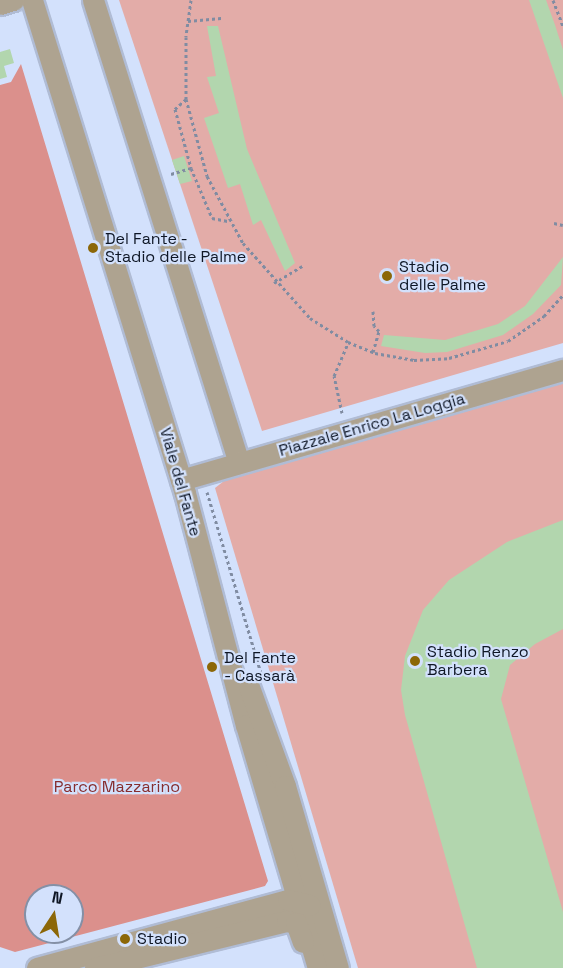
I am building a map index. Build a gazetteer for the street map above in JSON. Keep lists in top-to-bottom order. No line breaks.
{"streets":{"street":["Piazzale Enrico La Loggia","Viale del Fante"]},"crossings":[["Piazzale Enrico La Loggia","Viale del Fante"]],"parks":["Parco Mazzarino"],"places":["Del Fante - Stadio delle Palme","Stadio delle Palme","Stadio Renzo Barbera","Del Fante - Cassarà","Stadio"],"north":"top"}
